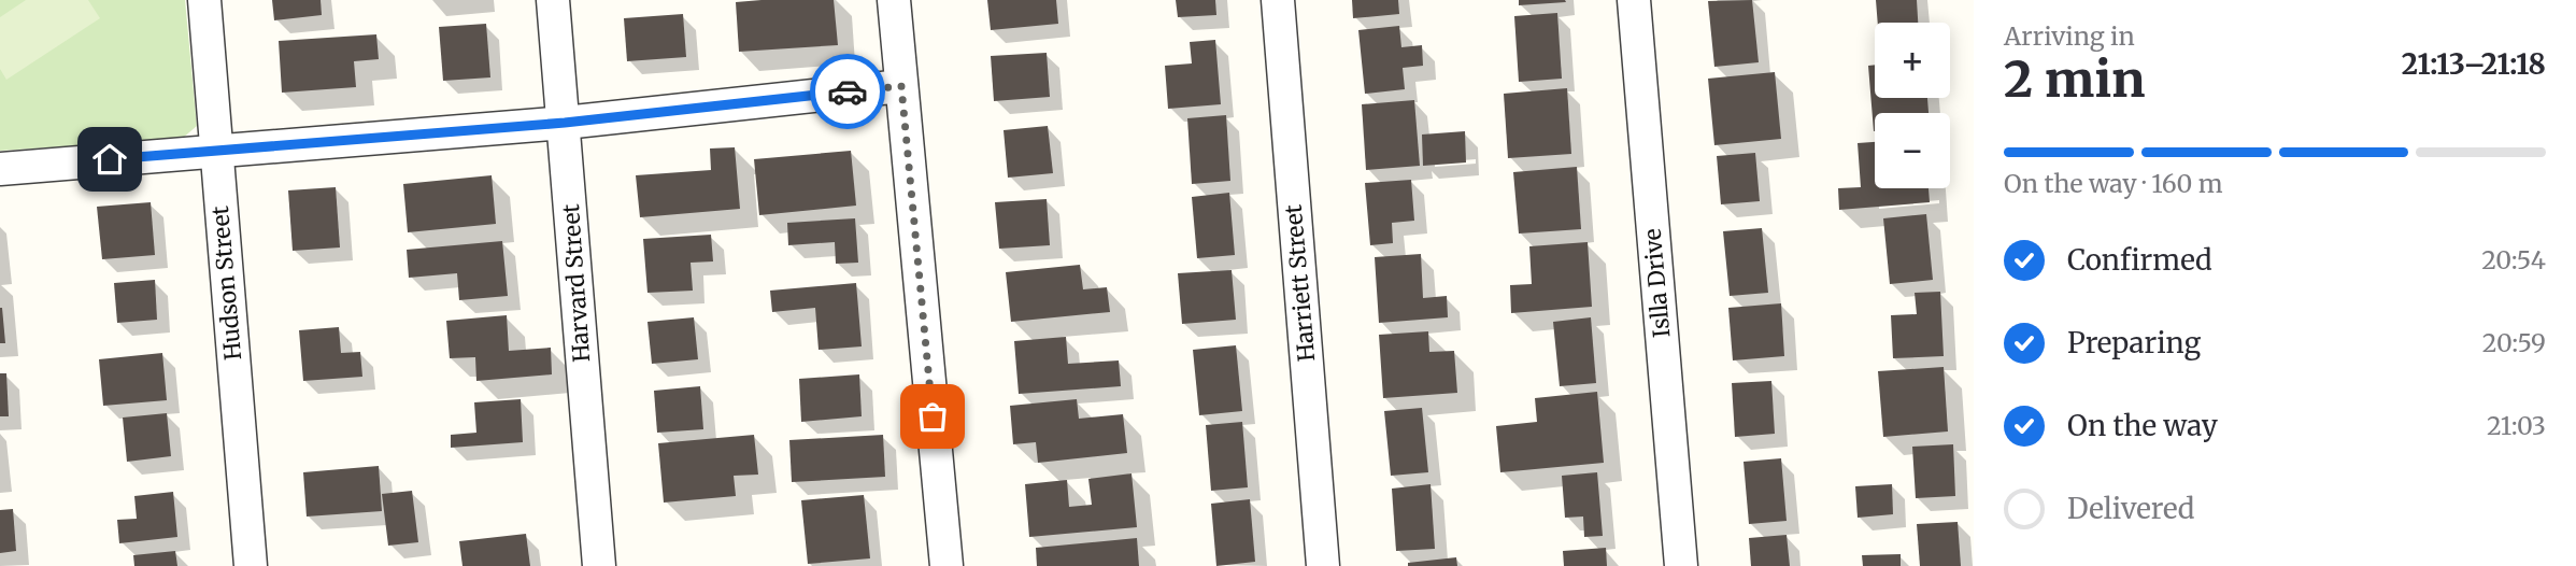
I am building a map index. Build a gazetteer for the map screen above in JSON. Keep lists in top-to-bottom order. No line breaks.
{"streets":{"street":["Hudson Street","Harvard Street","Harriett Street","Islla Drive"]},"page":{"heading":["2 min","Arriving in","21:13–21:18"],"map_buttons":["+","−"],"bar":"On the way · 160 m","list":[["Confirmed","20:54"],["Preparing","20:59"],["On the way","21:03"],"Delivered"]}}
